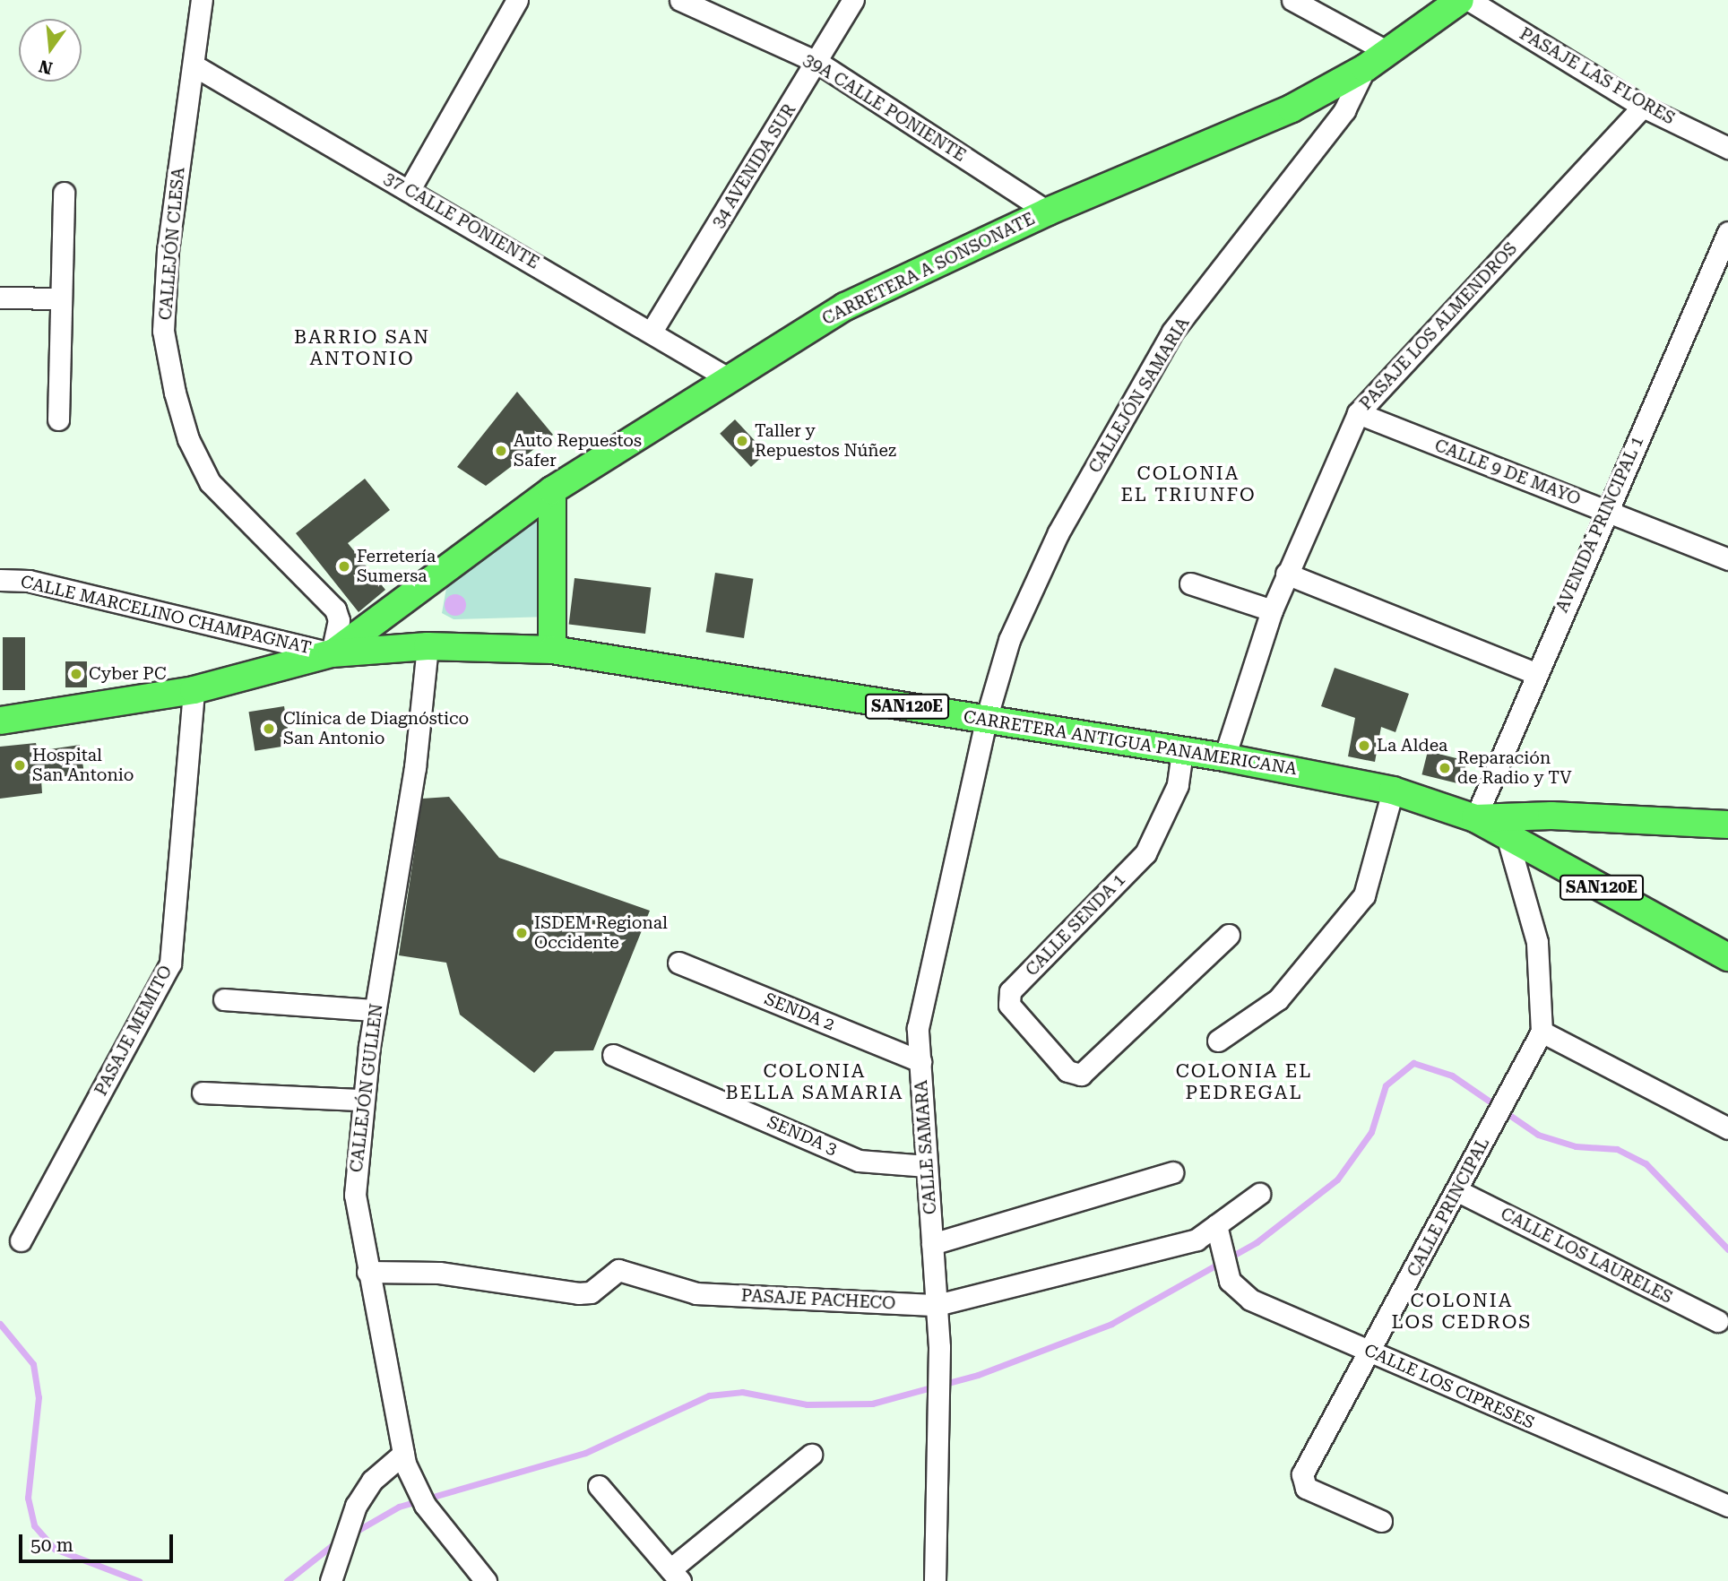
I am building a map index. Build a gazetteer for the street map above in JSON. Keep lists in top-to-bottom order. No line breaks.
{"streets":{"main road":["CARRETERA A SONSONATE","SAN120E","CARRETERA ANTIGUA PANAMERICANA"],"street":["PASAJE LAS FLORES","39A CALLE PONIENTE","34 AVENIDA SUR","37 CALLE PONIENTE","CALLEJÓN CLESA","PASAJE LOS ALMENDROS","CALLEJÓN SAMARIA","CALLE 9 DE MAYO","AVENIDA PRINCIPAL 1","CALLE MARCELINO CHAMPAGNAT","CALLE SENDA 1","SENDA 2","PASAJE MEMITO","CALLEJÓN GULLEN","SENDA 3","CALLE SAMARA","CALLE PRINCIPAL","CALLE LOS LAURELES","PASAJE PACHECO","CALLE LOS CIPRESES"]},"crossings":[["PASAJE LAS FLORES","PASAJE LOS ALMENDROS"],["39A CALLE PONIENTE","34 AVENIDA SUR"],["39A CALLE PONIENTE","CARRETERA A SONSONATE"],["34 AVENIDA SUR","37 CALLE PONIENTE"],["37 CALLE PONIENTE","CALLEJÓN CLESA"],["37 CALLE PONIENTE","CARRETERA A SONSONATE"],["CALLEJÓN CLESA","CARRETERA A SONSONATE"],["CALLEJÓN CLESA","CALLE MARCELINO CHAMPAGNAT"],["CALLEJÓN CLESA","CARRETERA ANTIGUA PANAMERICANA"],["CARRETERA A SONSONATE","CALLEJÓN SAMARIA"],["CARRETERA A SONSONATE","CALLE MARCELINO CHAMPAGNAT"],["CARRETERA A SONSONATE","CARRETERA ANTIGUA PANAMERICANA"],["PASAJE LOS ALMENDROS","CALLE 9 DE MAYO"],["PASAJE LOS ALMENDROS","CARRETERA ANTIGUA PANAMERICANA"],["CALLEJÓN SAMARIA","CARRETERA ANTIGUA PANAMERICANA"],["CALLEJÓN SAMARIA","CALLE SAMARA"],["CALLE 9 DE MAYO","AVENIDA PRINCIPAL 1"],["AVENIDA PRINCIPAL 1","CARRETERA ANTIGUA PANAMERICANA"],["CALLE MARCELINO CHAMPAGNAT","CARRETERA ANTIGUA PANAMERICANA"],["CARRETERA ANTIGUA PANAMERICANA","CALLE SENDA 1"],["CARRETERA ANTIGUA PANAMERICANA","CALLEJÓN GULLEN"],["CARRETERA ANTIGUA PANAMERICANA","CALLE SAMARA"],["SENDA 2","CALLE SAMARA"],["CALLEJÓN GULLEN","PASAJE PACHECO"],["SENDA 3","CALLE SAMARA"],["CALLE SAMARA","PASAJE PACHECO"],["CALLE PRINCIPAL","CALLE LOS LAURELES"],["CALLE PRINCIPAL","CALLE LOS CIPRESES"],["PASAJE PACHECO","CALLE LOS CIPRESES"]],"districts":["BARRIO SAN ANTONIO","COLONIA EL TRIUNFO","COLONIA BELLA SAMARIA","COLONIA EL PEDREGAL","COLONIA LOS CEDROS"],"places":["Taller y Repuestos Núñez","Auto Repuestos Safer","Ferretería Sumersa","Cyber PC","Clínica de Diagnóstico San Antonio","La Aldea","Hospital San Antonio","Reparación de Radio y TV","ISDEM Regional Occidente"],"scale_bar":"50 m","north":"bottom"}
